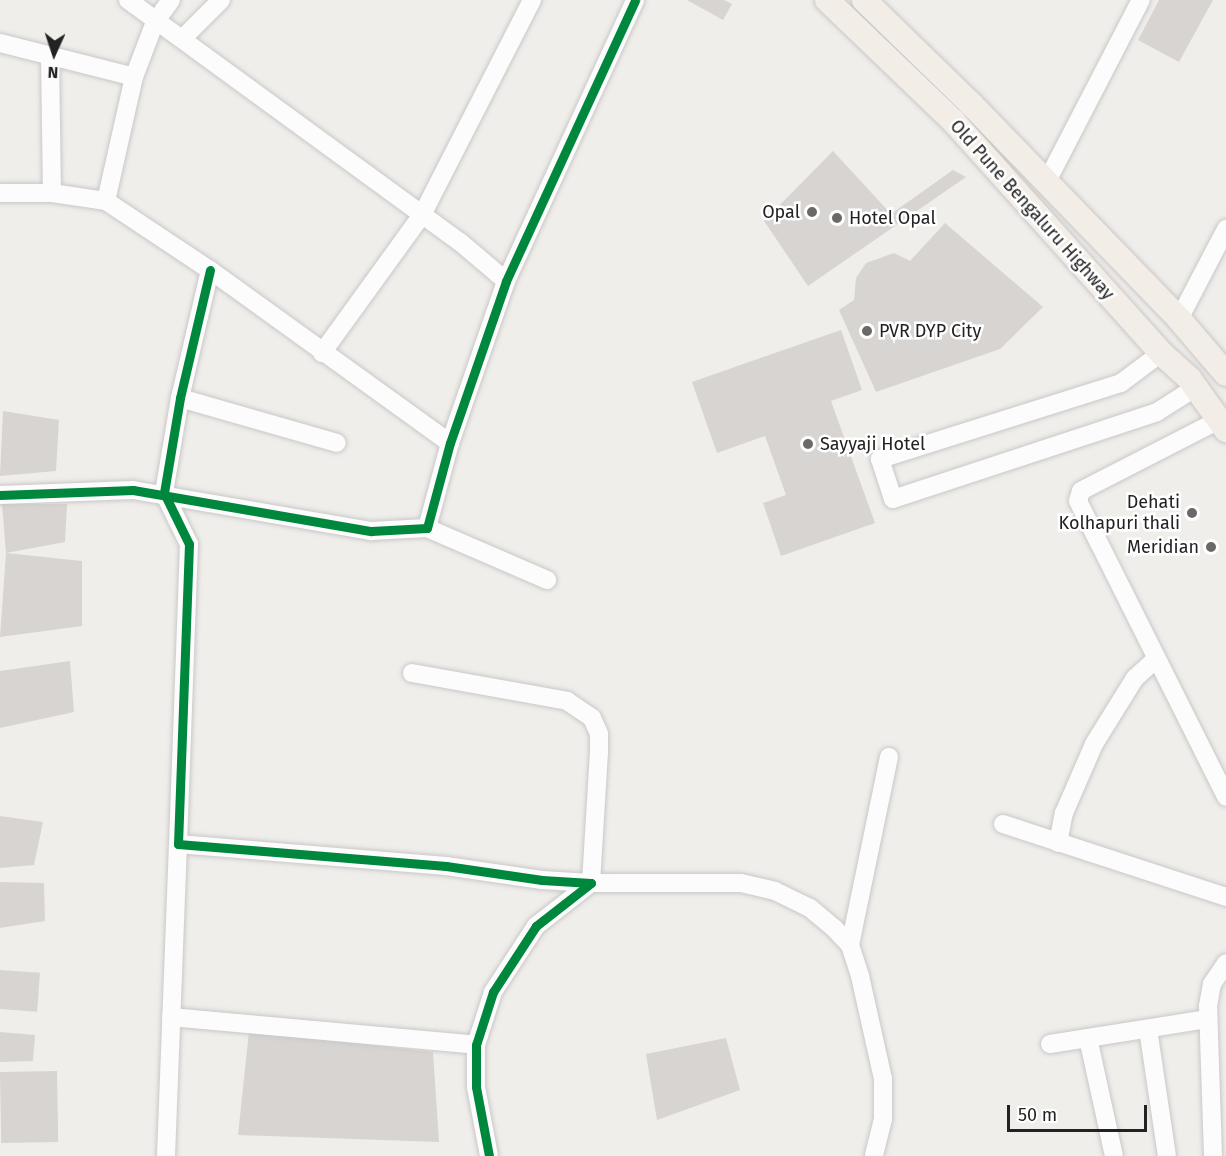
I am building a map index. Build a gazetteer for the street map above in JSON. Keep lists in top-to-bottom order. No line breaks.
{"streets":{"main road":["Old Pune Bengaluru Highway"]},"places":["Opal","Hotel Opal","PVR DYP City","Sayyaji Hotel","Dehati Kolhapuri thali","Meridian"],"scale_bar":"50 m","north":"bottom"}
